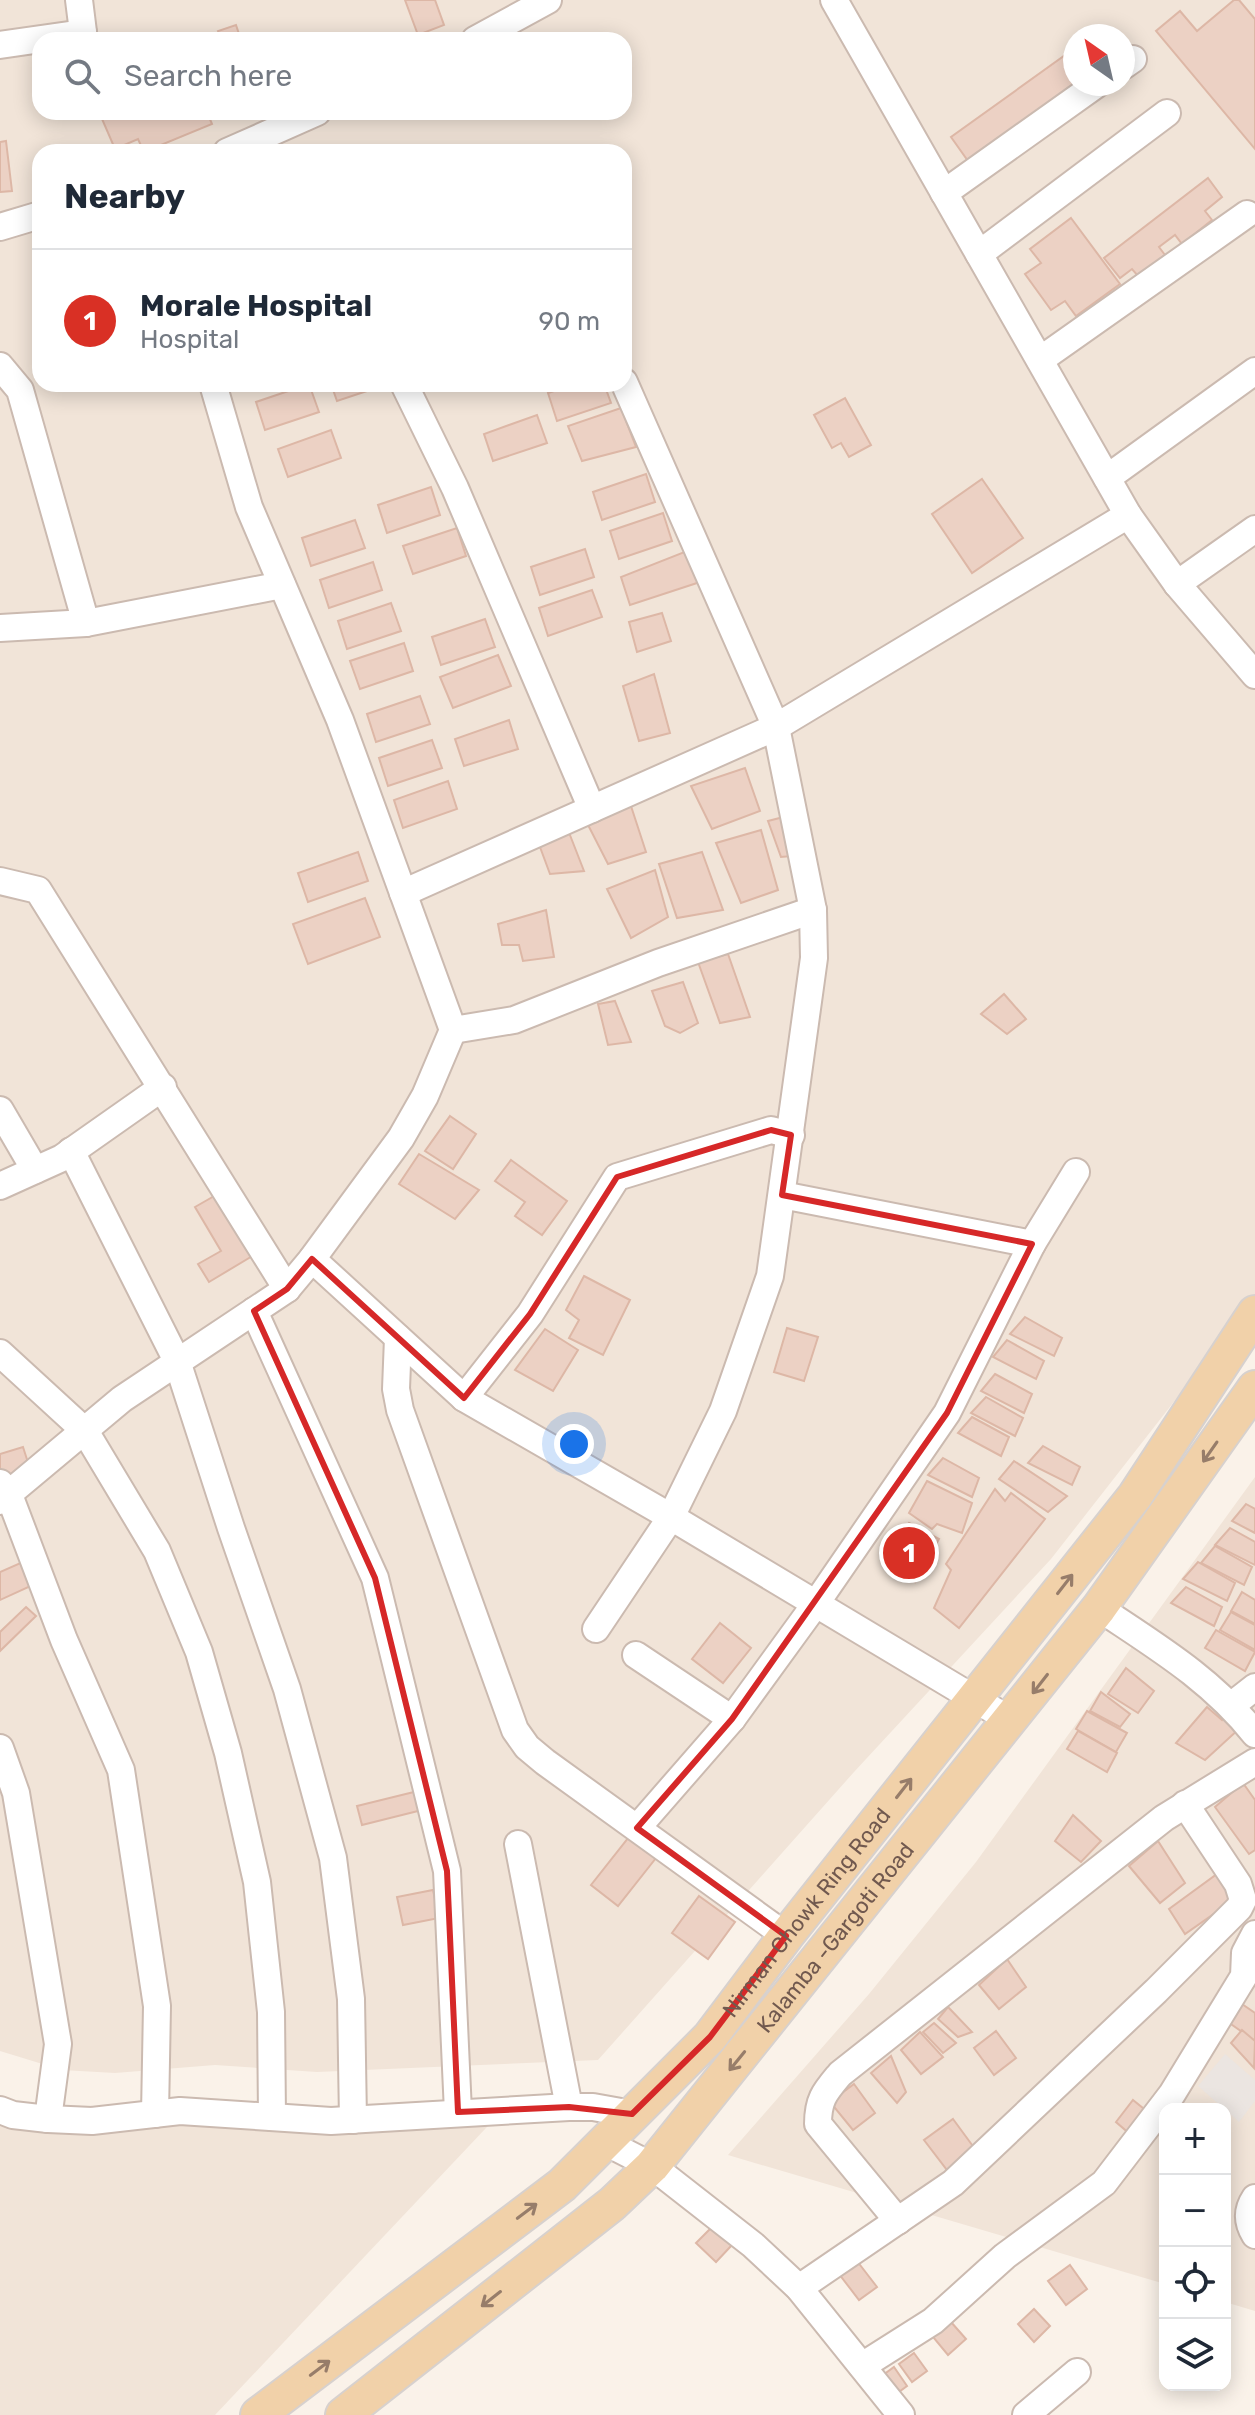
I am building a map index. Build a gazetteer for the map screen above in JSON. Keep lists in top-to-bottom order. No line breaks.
{"streets":{"main road":["Nirman Chowk Ring Road","Kalamba -Gargoti Road"]},"one_way":["Nirman Chowk Ring Road","Kalamba -Gargoti Road"],"north":"top left","page":{"search":"Search here","heading":"Nearby","list":[{"mark":"1","name":"Morale Hospital","note":"Hospital","value":"90 m"}],"pins":"1","map_buttons":["+","−"]}}
